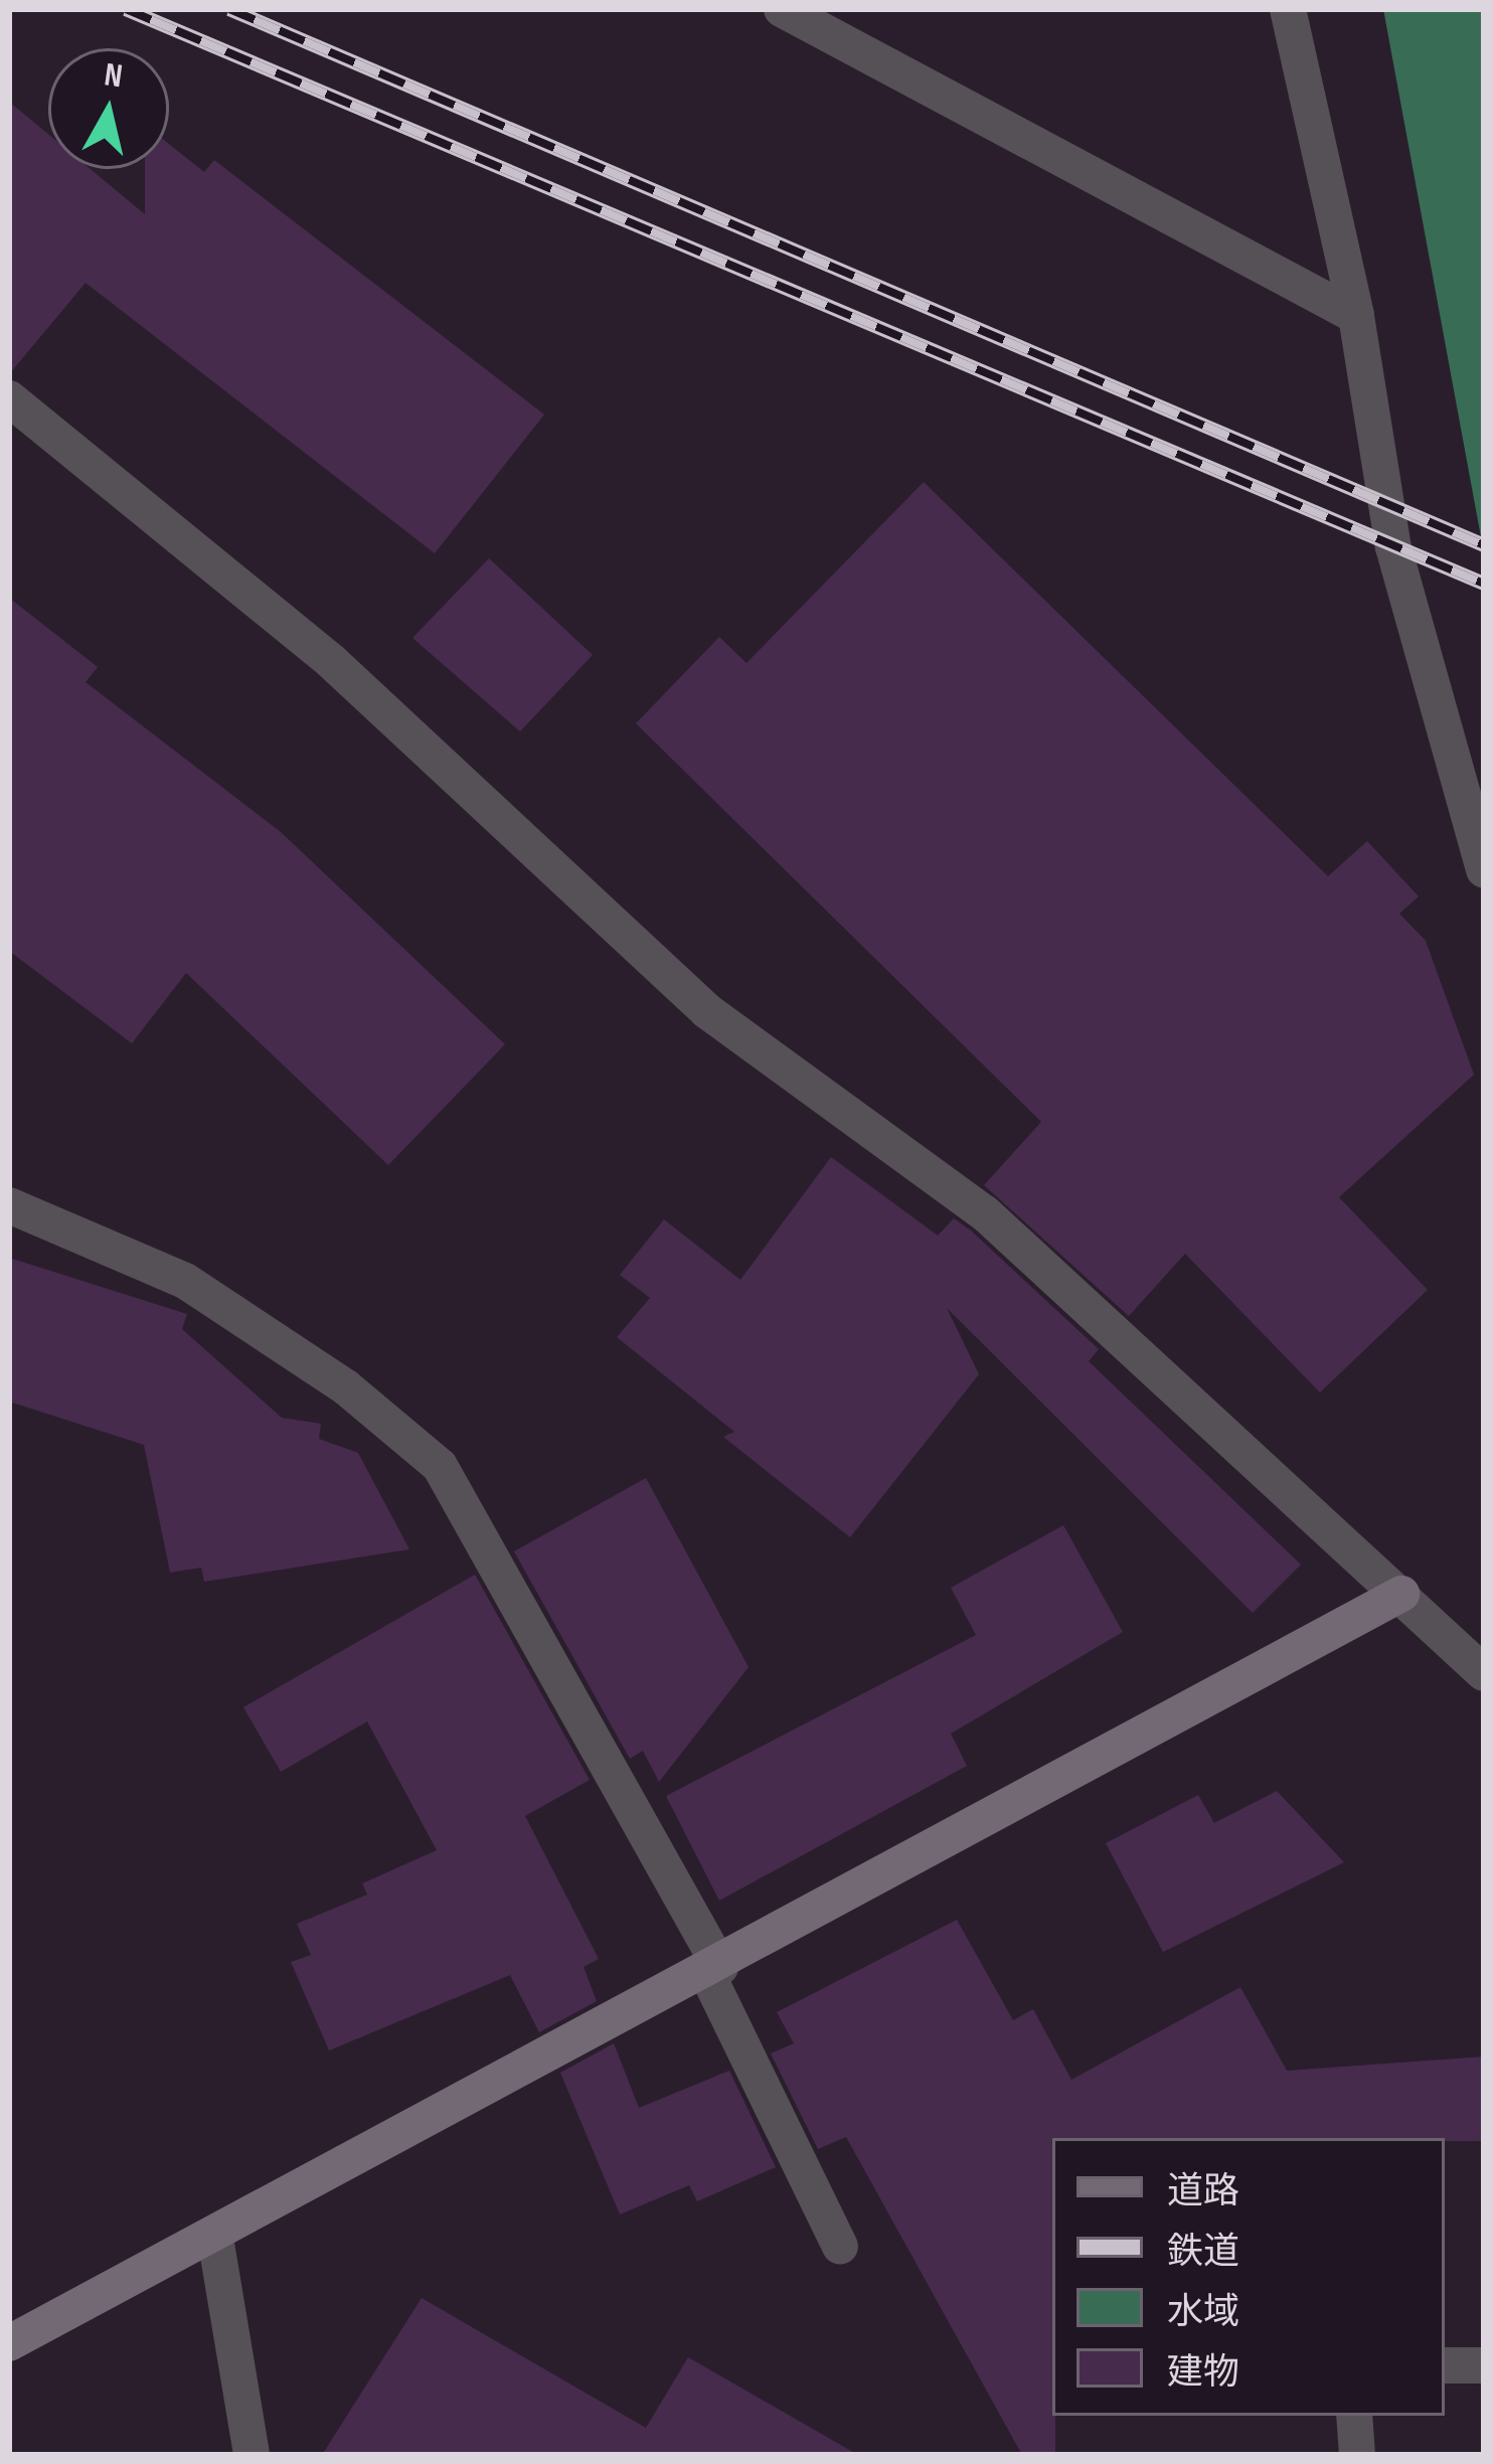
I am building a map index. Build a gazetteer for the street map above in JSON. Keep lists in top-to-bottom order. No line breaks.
{"legend":["道路","鉄道","水域","建物"],"north":"top"}
